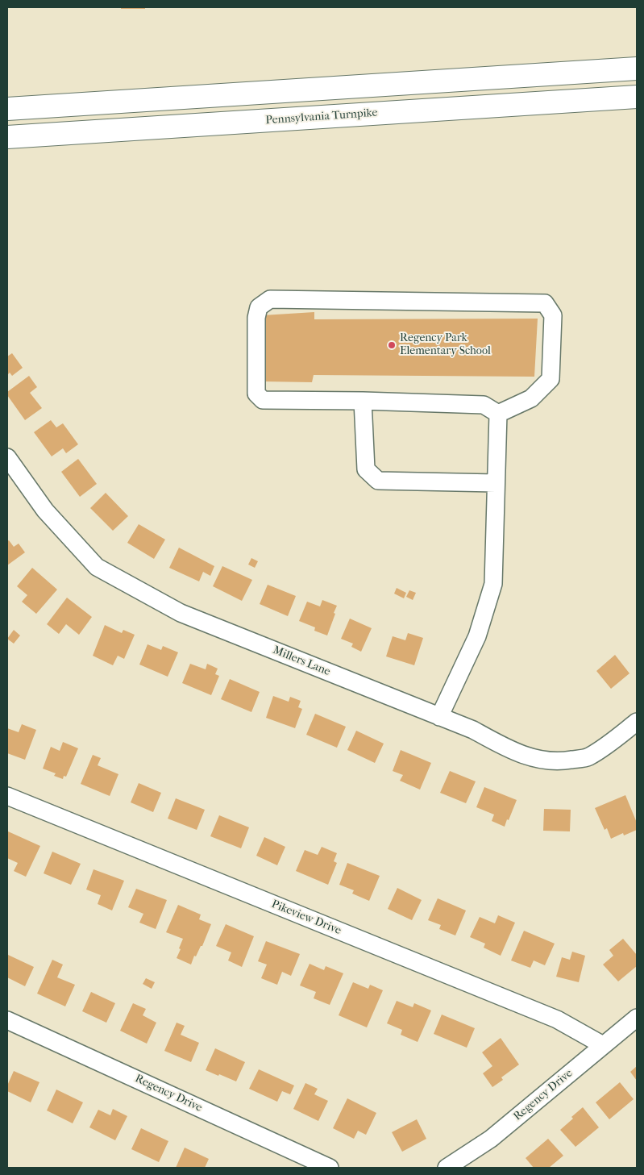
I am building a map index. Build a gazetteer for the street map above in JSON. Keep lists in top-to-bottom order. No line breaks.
{"streets":{"highway":["Pennsylvania Turnpike"],"street":["Millers Lane","Pikeview Drive","Regency Drive"]},"crossings":[["Pikeview Drive","Regency Drive"]],"places":["Regency Park Elementary School"]}
